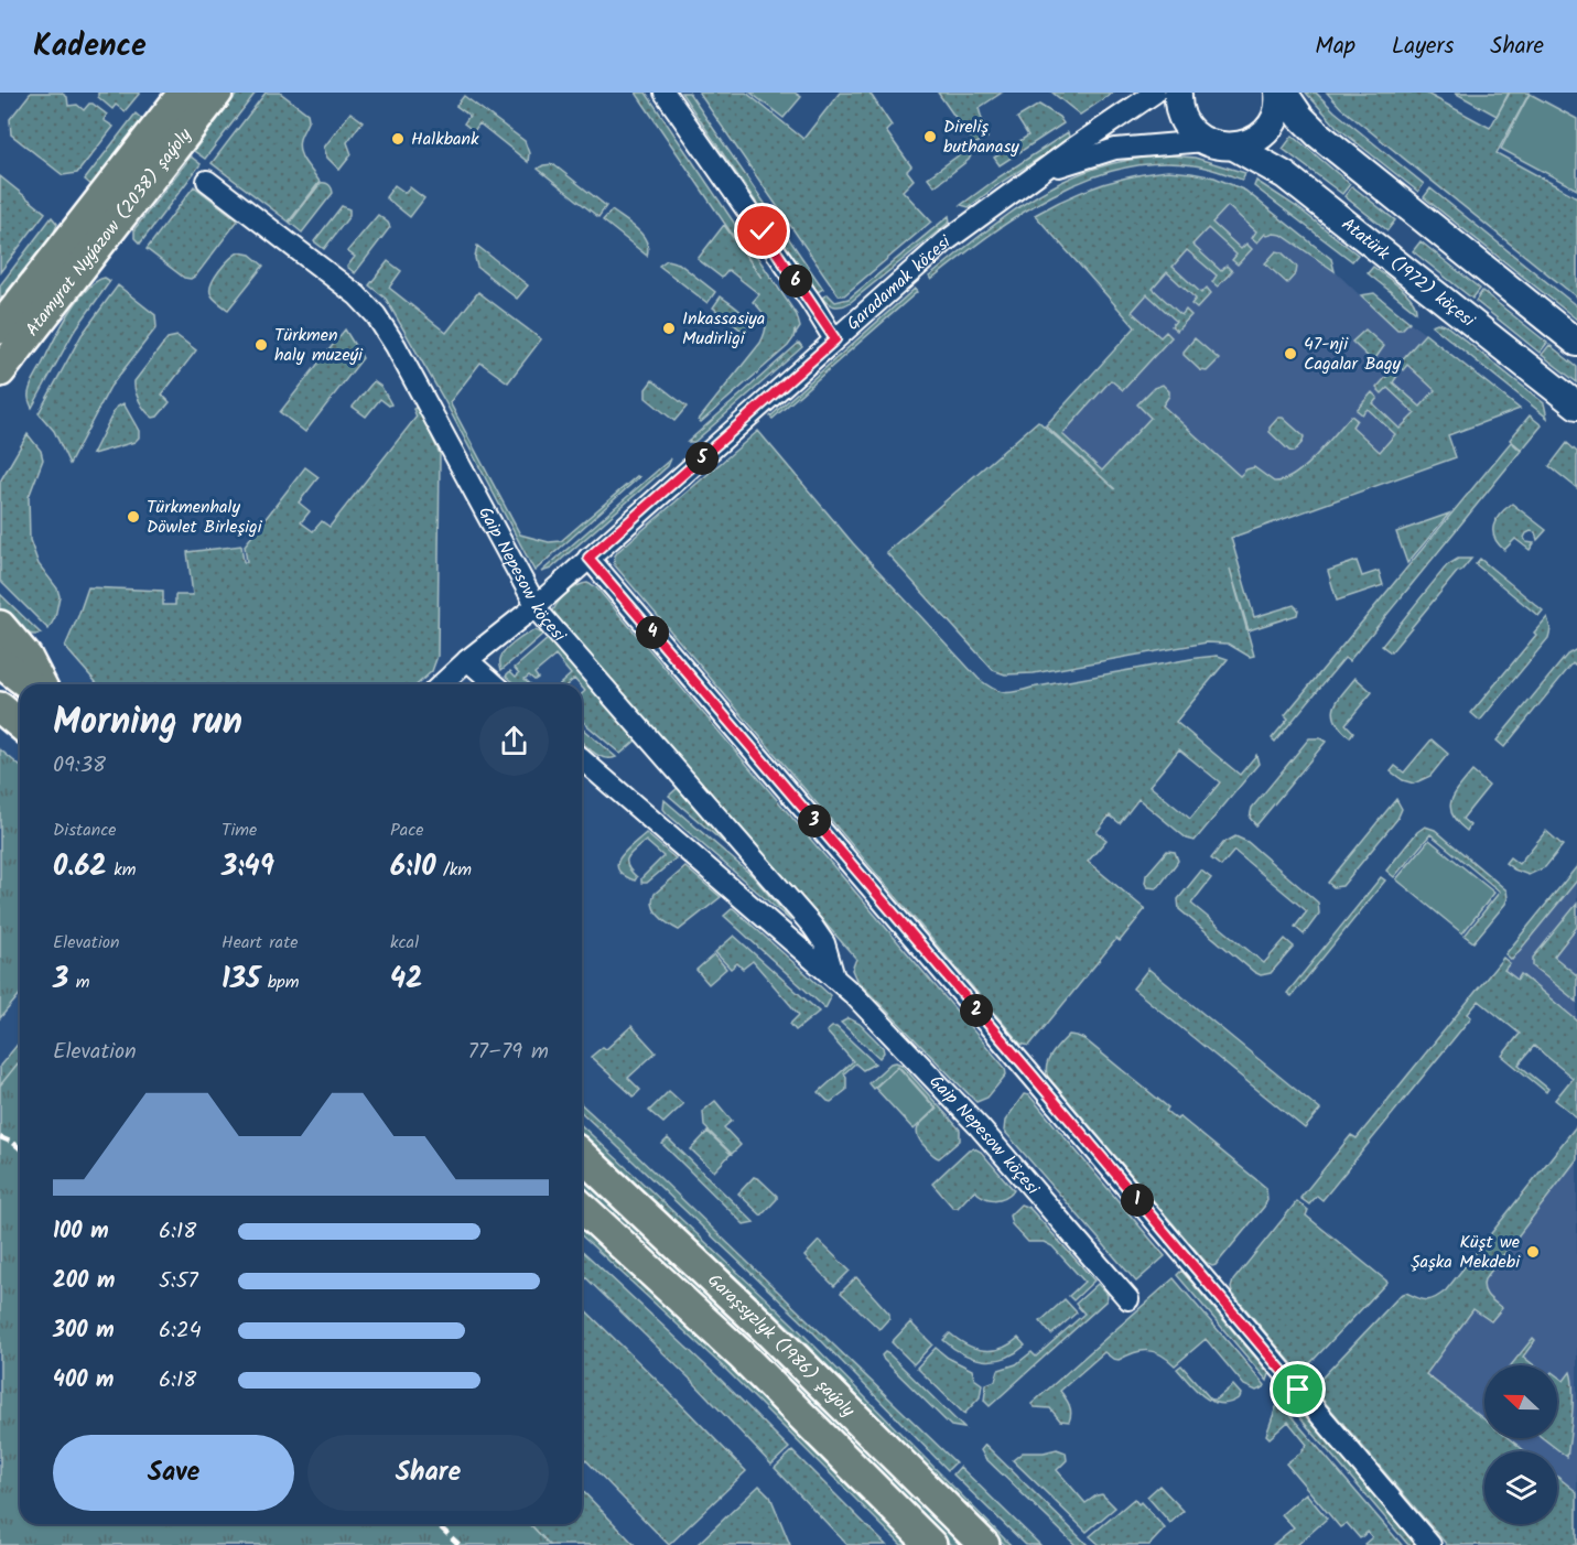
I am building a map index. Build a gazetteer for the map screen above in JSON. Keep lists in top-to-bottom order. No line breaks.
{"streets":{"main road":["Atamyrat Nyýazow (2038) şaýoly","Atatürk (1972) köçesi","Garaşsyzlyk (1986) şaýoly"],"street":["Garadamak köçesi","Gaip Nepesow köçesi"]},"crossings":[["Atatürk (1972) köçesi","Garadamak köçesi"],["Garadamak köçesi","Gaip Nepesow köçesi"]],"places":["Direliş buthanasy","Halkbank","Inkassasiya Mudirligi","Türkmen haly muzeýi","47-nji Cagalar Bagy","Türkmenhaly Döwlet Birleşigi","Küşt we Şaşka Mekdebi"],"north":"left","page":{"header":"Kadence","nav":["Map","Layers","Share"],"pins":["6","5","4","3","2","1"],"heading":["Morning run","09:38"],"stats":[["Distance","0.62 km"],["Time","3:49"],["Pace","6:10 /km"],["Elevation","3 m"],["Heart rate","135 bpm"],["kcal","42"]],"chart":["Elevation","77–79 m"],"list":[{"name":"100 m","note":"6:18"},{"name":"200 m","note":"5:57"},{"name":"300 m","note":"6:24"},{"name":"400 m","note":"6:18"}],"buttons":["Save","Share"]}}
